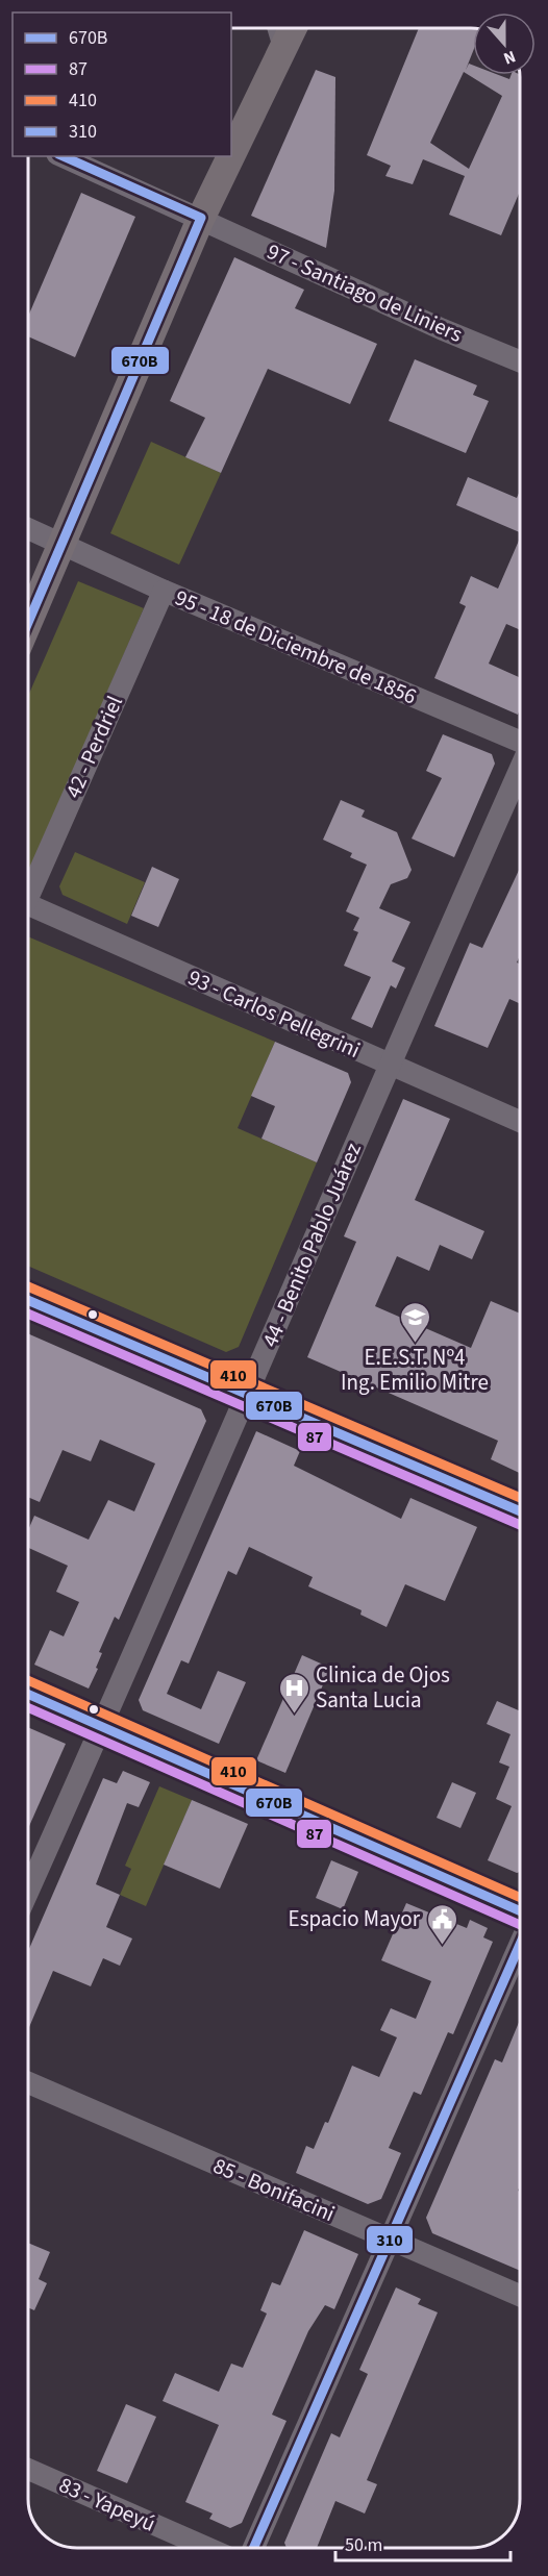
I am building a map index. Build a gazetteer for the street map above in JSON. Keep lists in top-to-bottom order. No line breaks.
{"streets":{"street":["97 - Santiago de Liniers","95 - 18 de Diciembre de 1856","42 - Perdriel","93 - Carlos Pellegrini","44 - Benito Pablo Juárez","85 - Bonifacini","83 - Yapeyú"]},"crossings":[["95 - 18 de Diciembre de 1856","42 - Perdriel"],["93 - Carlos Pellegrini","44 - Benito Pablo Juárez"]],"places":{"school or university":["E.E.S.T. Nº4 Ing. Emilio Mitre"],"hospital":["Clinica de Ojos Santa Lucia"],"public building":["Espacio Mayor"]},"lines":["transit line 670B","transit line 410","transit line 87","transit line 310"],"legend":["670B","87","410","310"],"scale_bar":"50 m","north":"bottom"}
